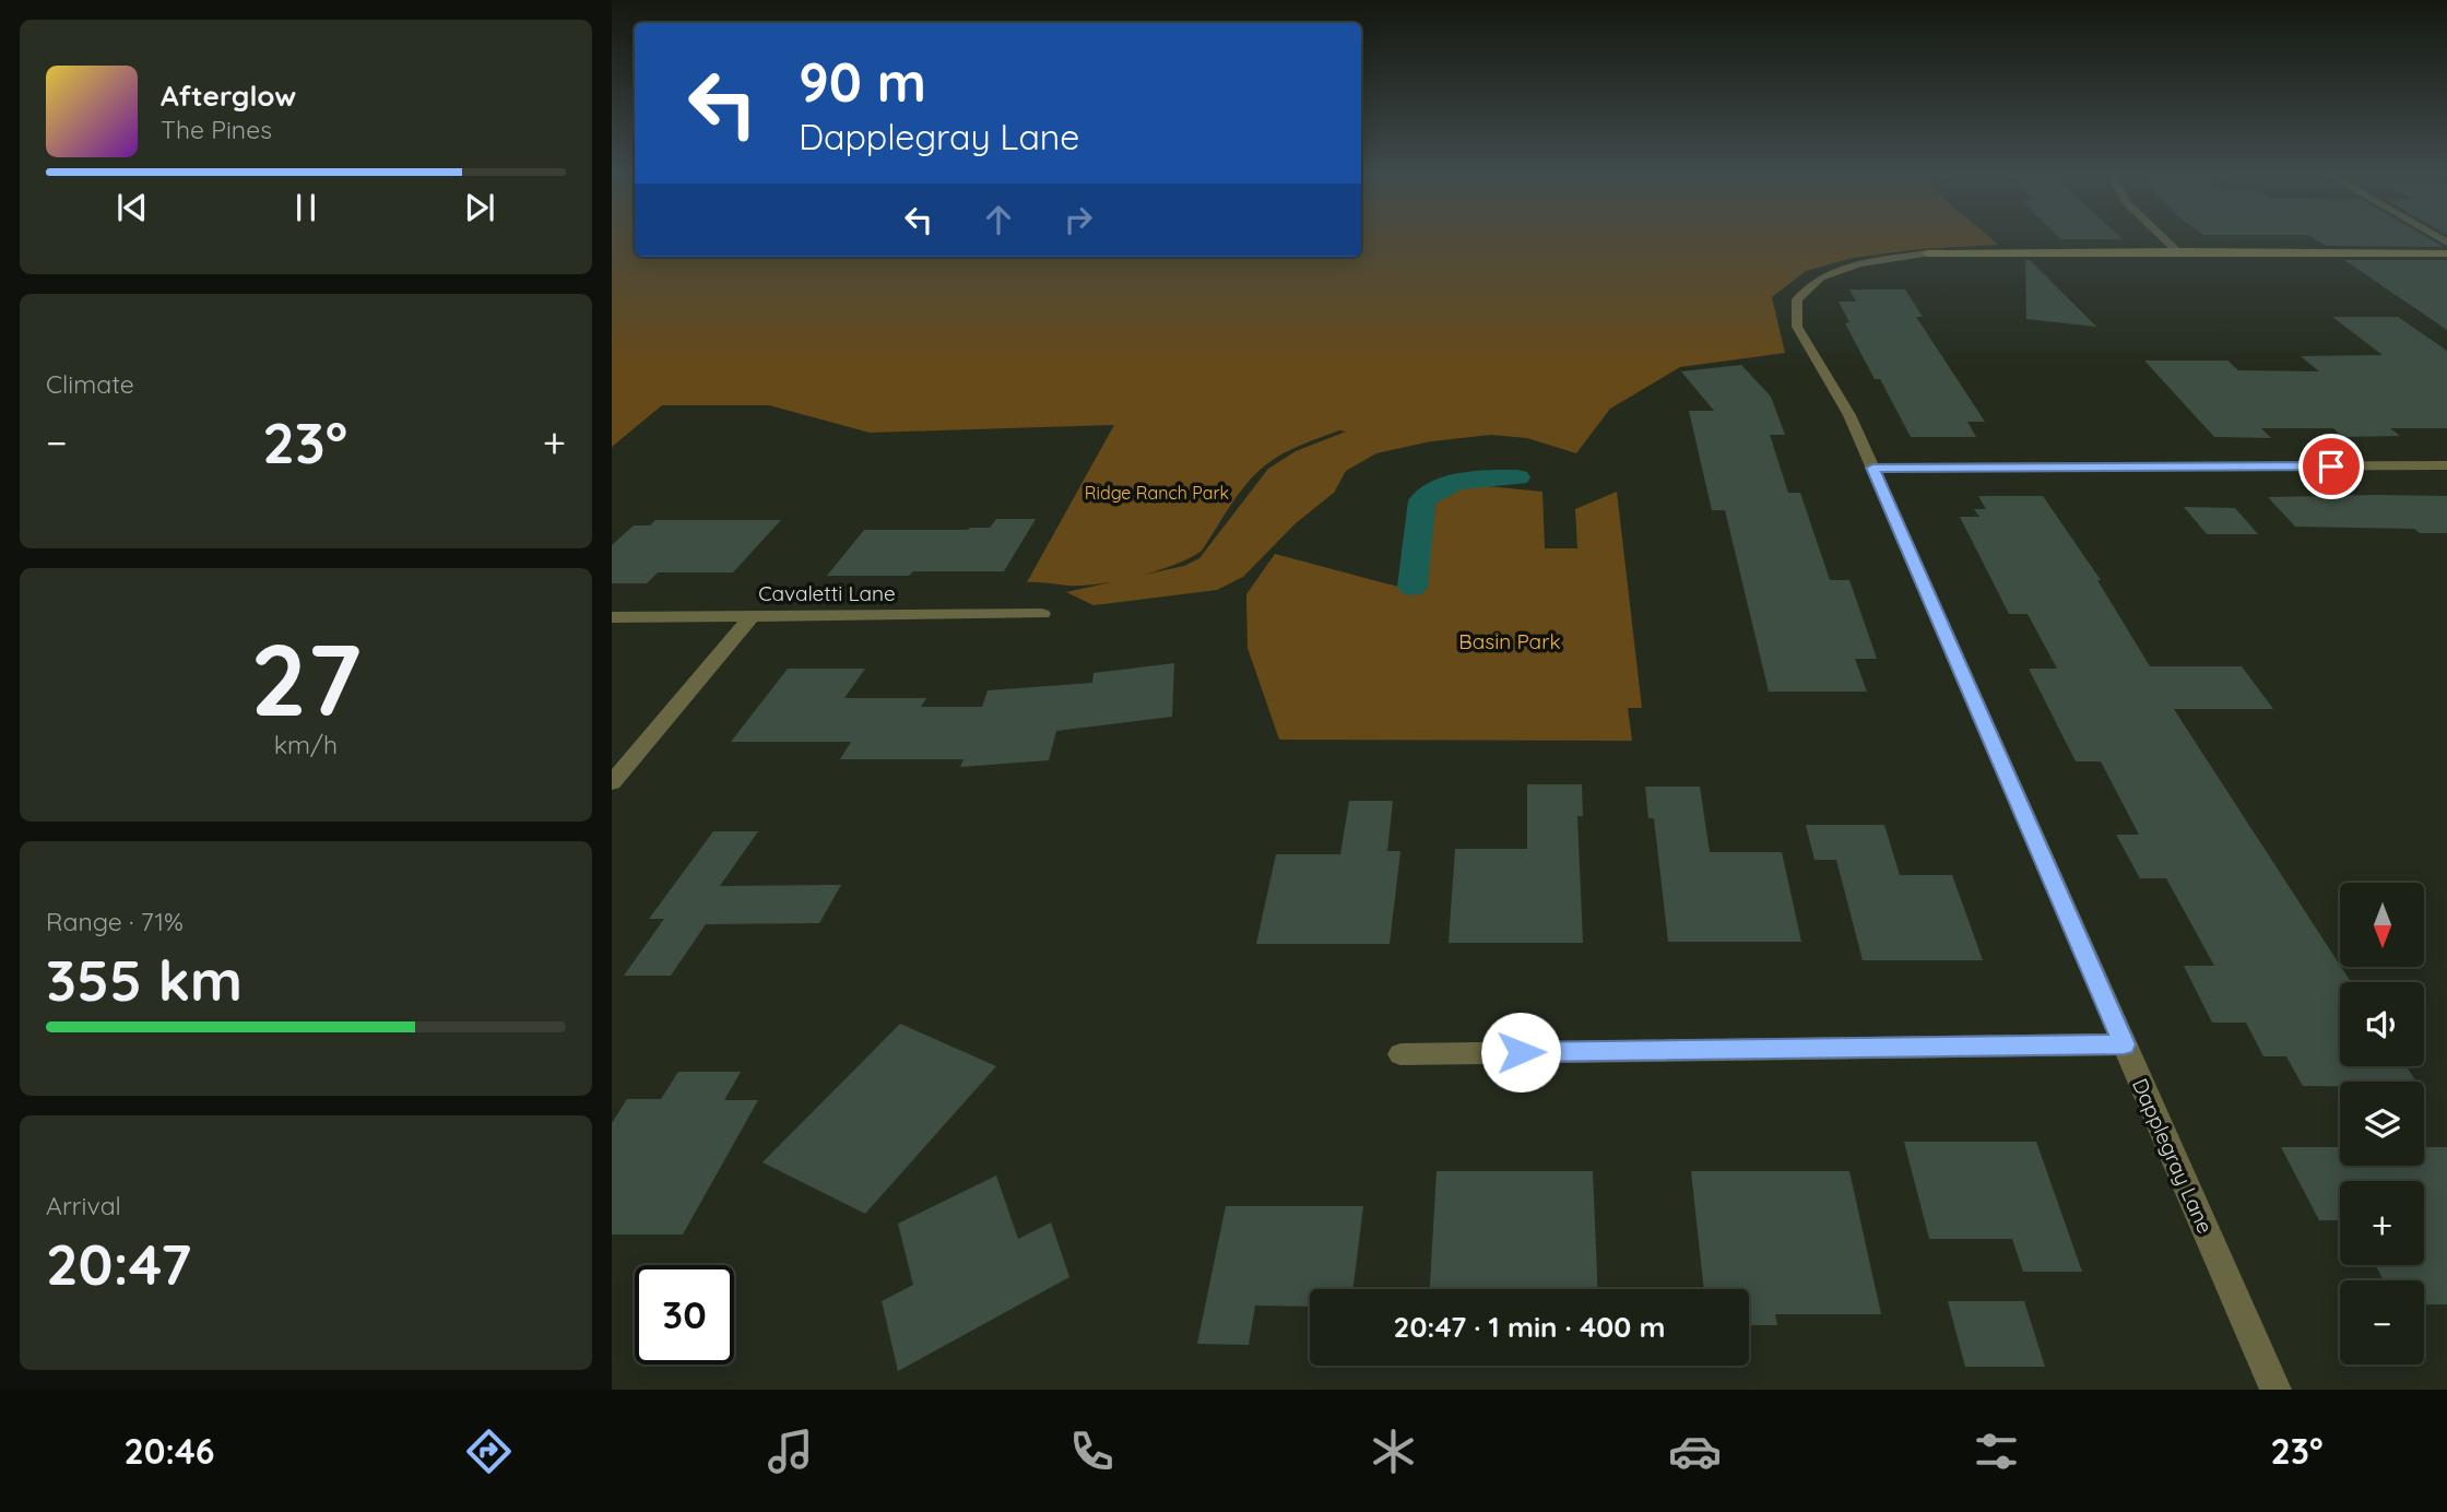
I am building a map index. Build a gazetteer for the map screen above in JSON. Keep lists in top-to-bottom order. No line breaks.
{"streets":{"street":["Cavaletti Lane","Dapplegray Lane"]},"parks":["Ridge Ranch Park","Basin Park"],"north":"bottom","page":{"turn":["90 m","Dapplegray Lane"],"song":["Afterglow","The Pines"],"tile":["Climate",["27","km/h"],["Range · 71%","355 km"],["Arrival","20:47"]],"heat":["−","23°","+"],"map_buttons":["+","−"],"limit":"30","trip":"20:47 · 1 min · 400 m","tabs":["20:46","23°"]}}
